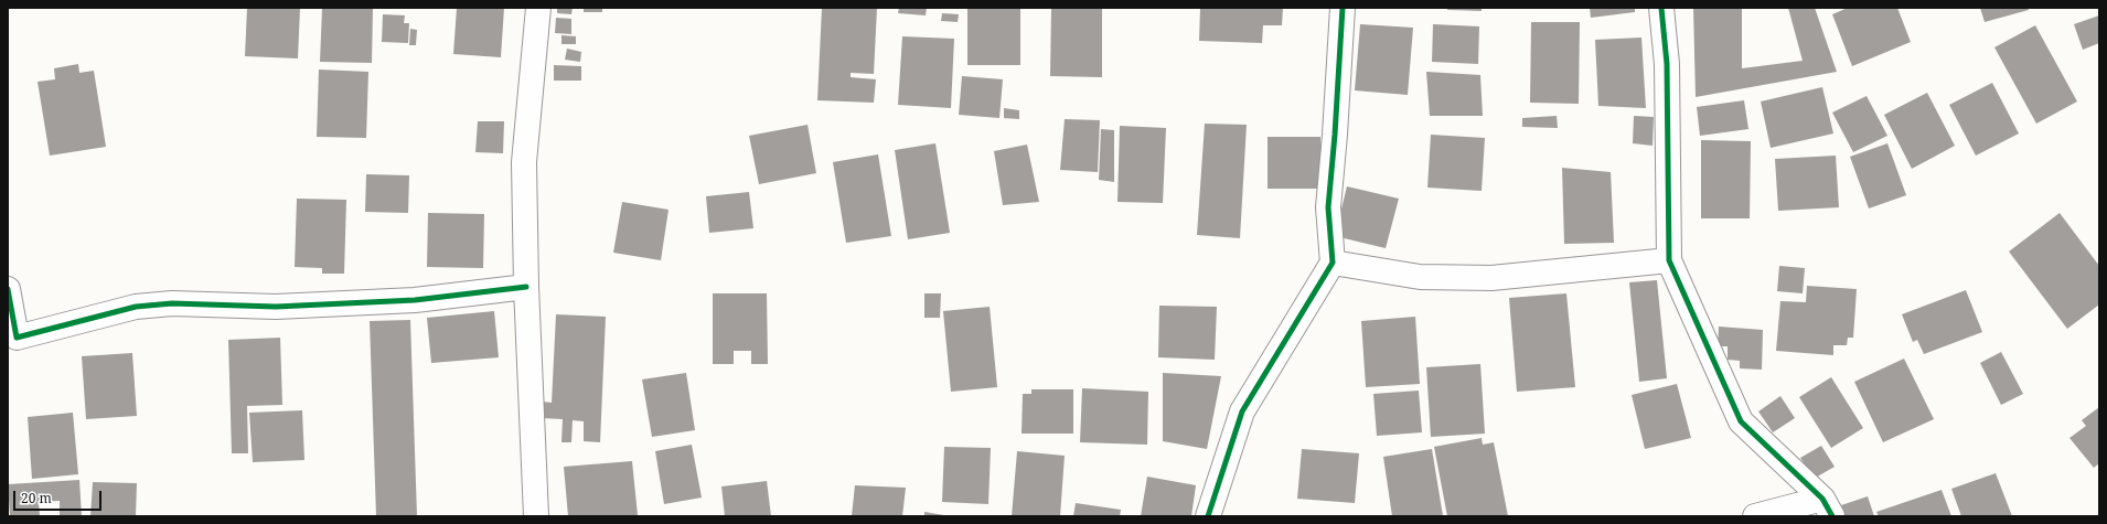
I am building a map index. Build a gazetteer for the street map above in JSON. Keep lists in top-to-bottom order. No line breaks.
{"scale_bar":"20 m"}
